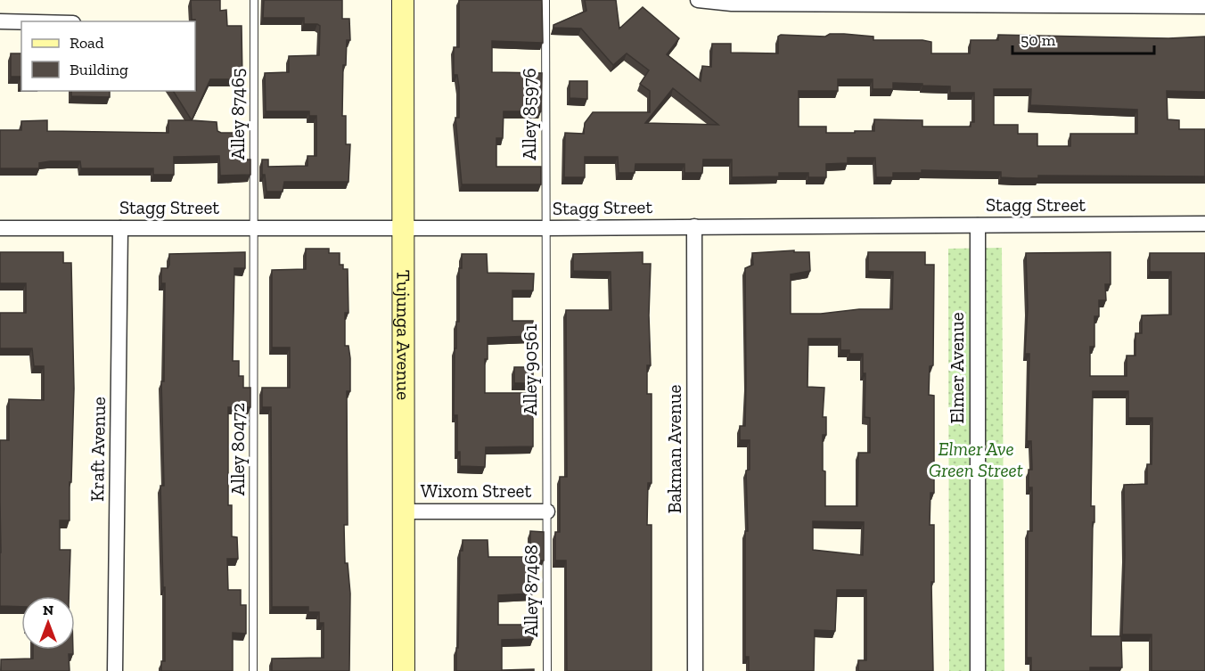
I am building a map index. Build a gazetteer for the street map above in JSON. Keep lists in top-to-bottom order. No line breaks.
{"streets":{"street":["Stagg Street","Tujunga Avenue","Elmer Avenue","Kraft Avenue","Bakman Avenue","Wixom Street"],"lane":["Alley 87465","Alley 85976","Alley 90561","Alley 80472","Alley 87468"]},"crossings":[["Alley 87465","Stagg Street"],["Alley 87465","Alley 80472"],["Alley 85976","Stagg Street"],["Alley 85976","Alley 90561"],["Stagg Street","Tujunga Avenue"],["Stagg Street","Elmer Avenue"],["Stagg Street","Alley 90561"],["Stagg Street","Kraft Avenue"],["Stagg Street","Alley 80472"],["Stagg Street","Bakman Avenue"],["Tujunga Avenue","Wixom Street"],["Alley 90561","Wixom Street"],["Alley 90561","Alley 87468"],["Wixom Street","Alley 87468"]],"parks":["Elmer Ave Green Street"],"legend":["Road","Building"],"scale_bar":"50 m","north":"top"}
